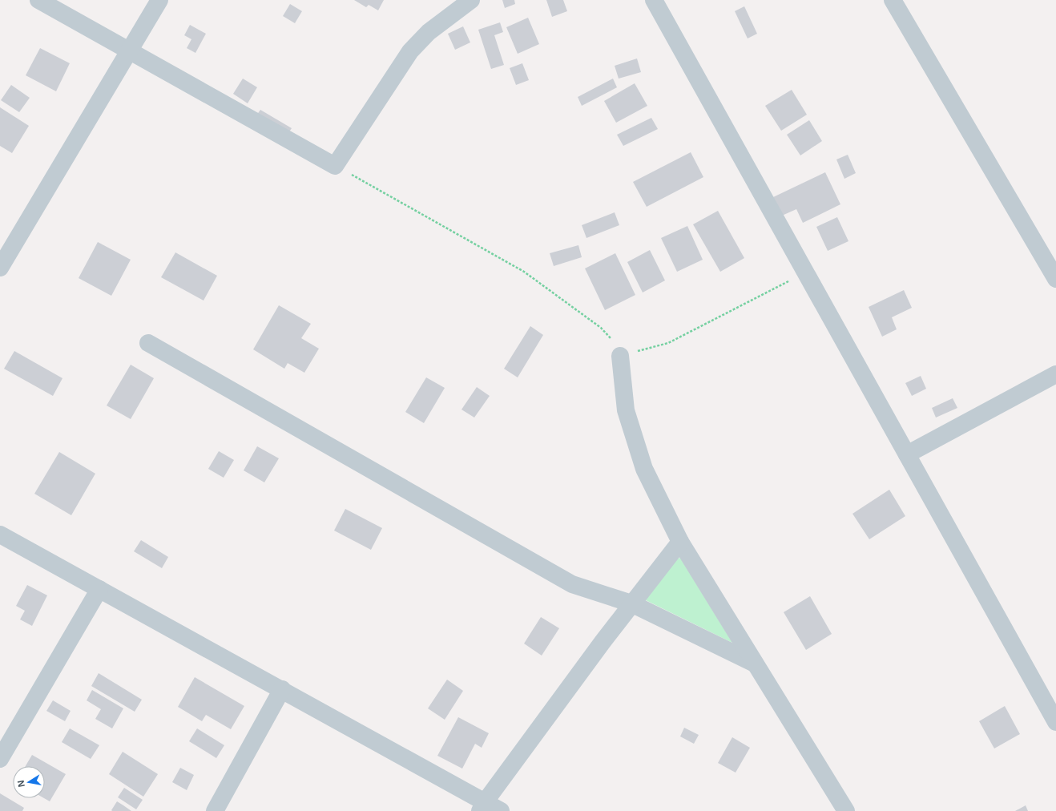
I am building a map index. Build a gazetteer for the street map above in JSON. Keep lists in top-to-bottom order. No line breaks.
{"north":"left"}
